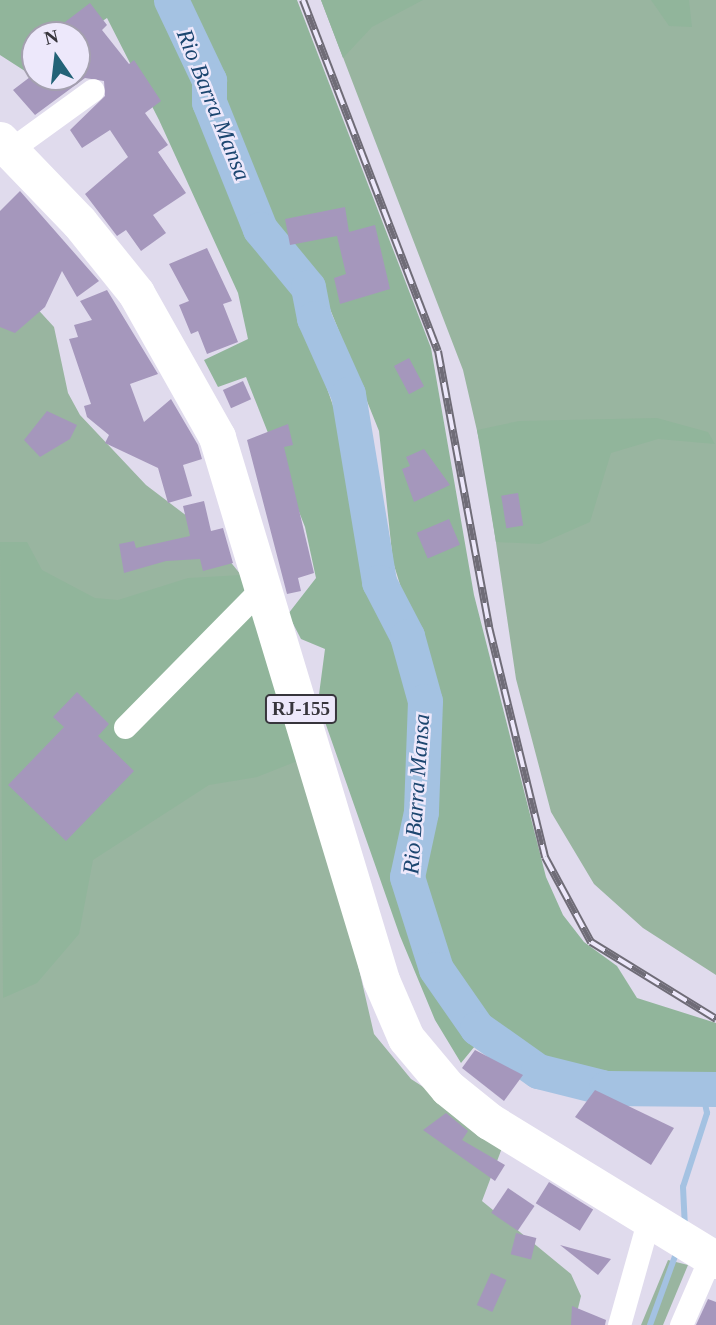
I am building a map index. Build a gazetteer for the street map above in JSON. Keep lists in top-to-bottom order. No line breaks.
{"streets":{"main road":["RJ-155"]},"water":["Rio Barra Mansa"],"north":"top"}
